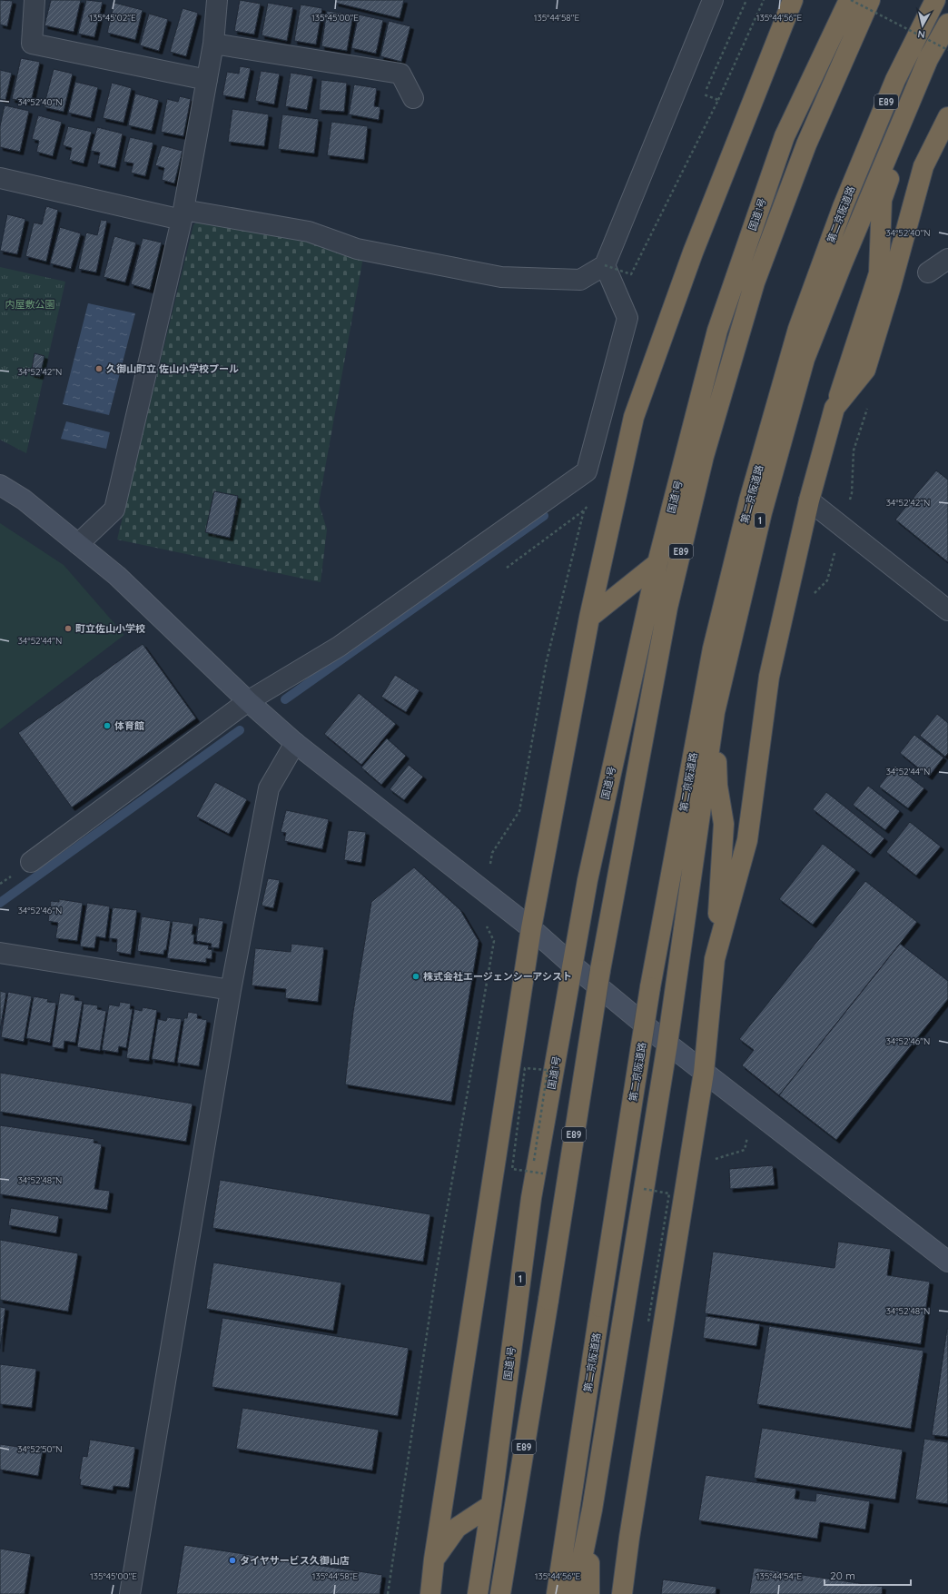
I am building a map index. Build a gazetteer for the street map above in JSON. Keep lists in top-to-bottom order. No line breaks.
{"streets":{"highway":["E89","国道1号","第二京阪道路","1"]},"parks":["内屋敷公園"],"places":["久御山町立 佐山小学校プール","町立佐山小学校","体育館","株式会社エージェンシーアシスト","タイヤサービス久御山店"],"scale_bar":"20 m","north":"bottom","coordinates":["135°45'02\"E","135°45'00\"E","135°44'58\"E","135°44'56\"E","34°52'40\"N","34°52'42\"N","34°52'44\"N","34°52'46\"N","34°52'48\"N","34°52'50\"N","135°44'54\"E"]}
